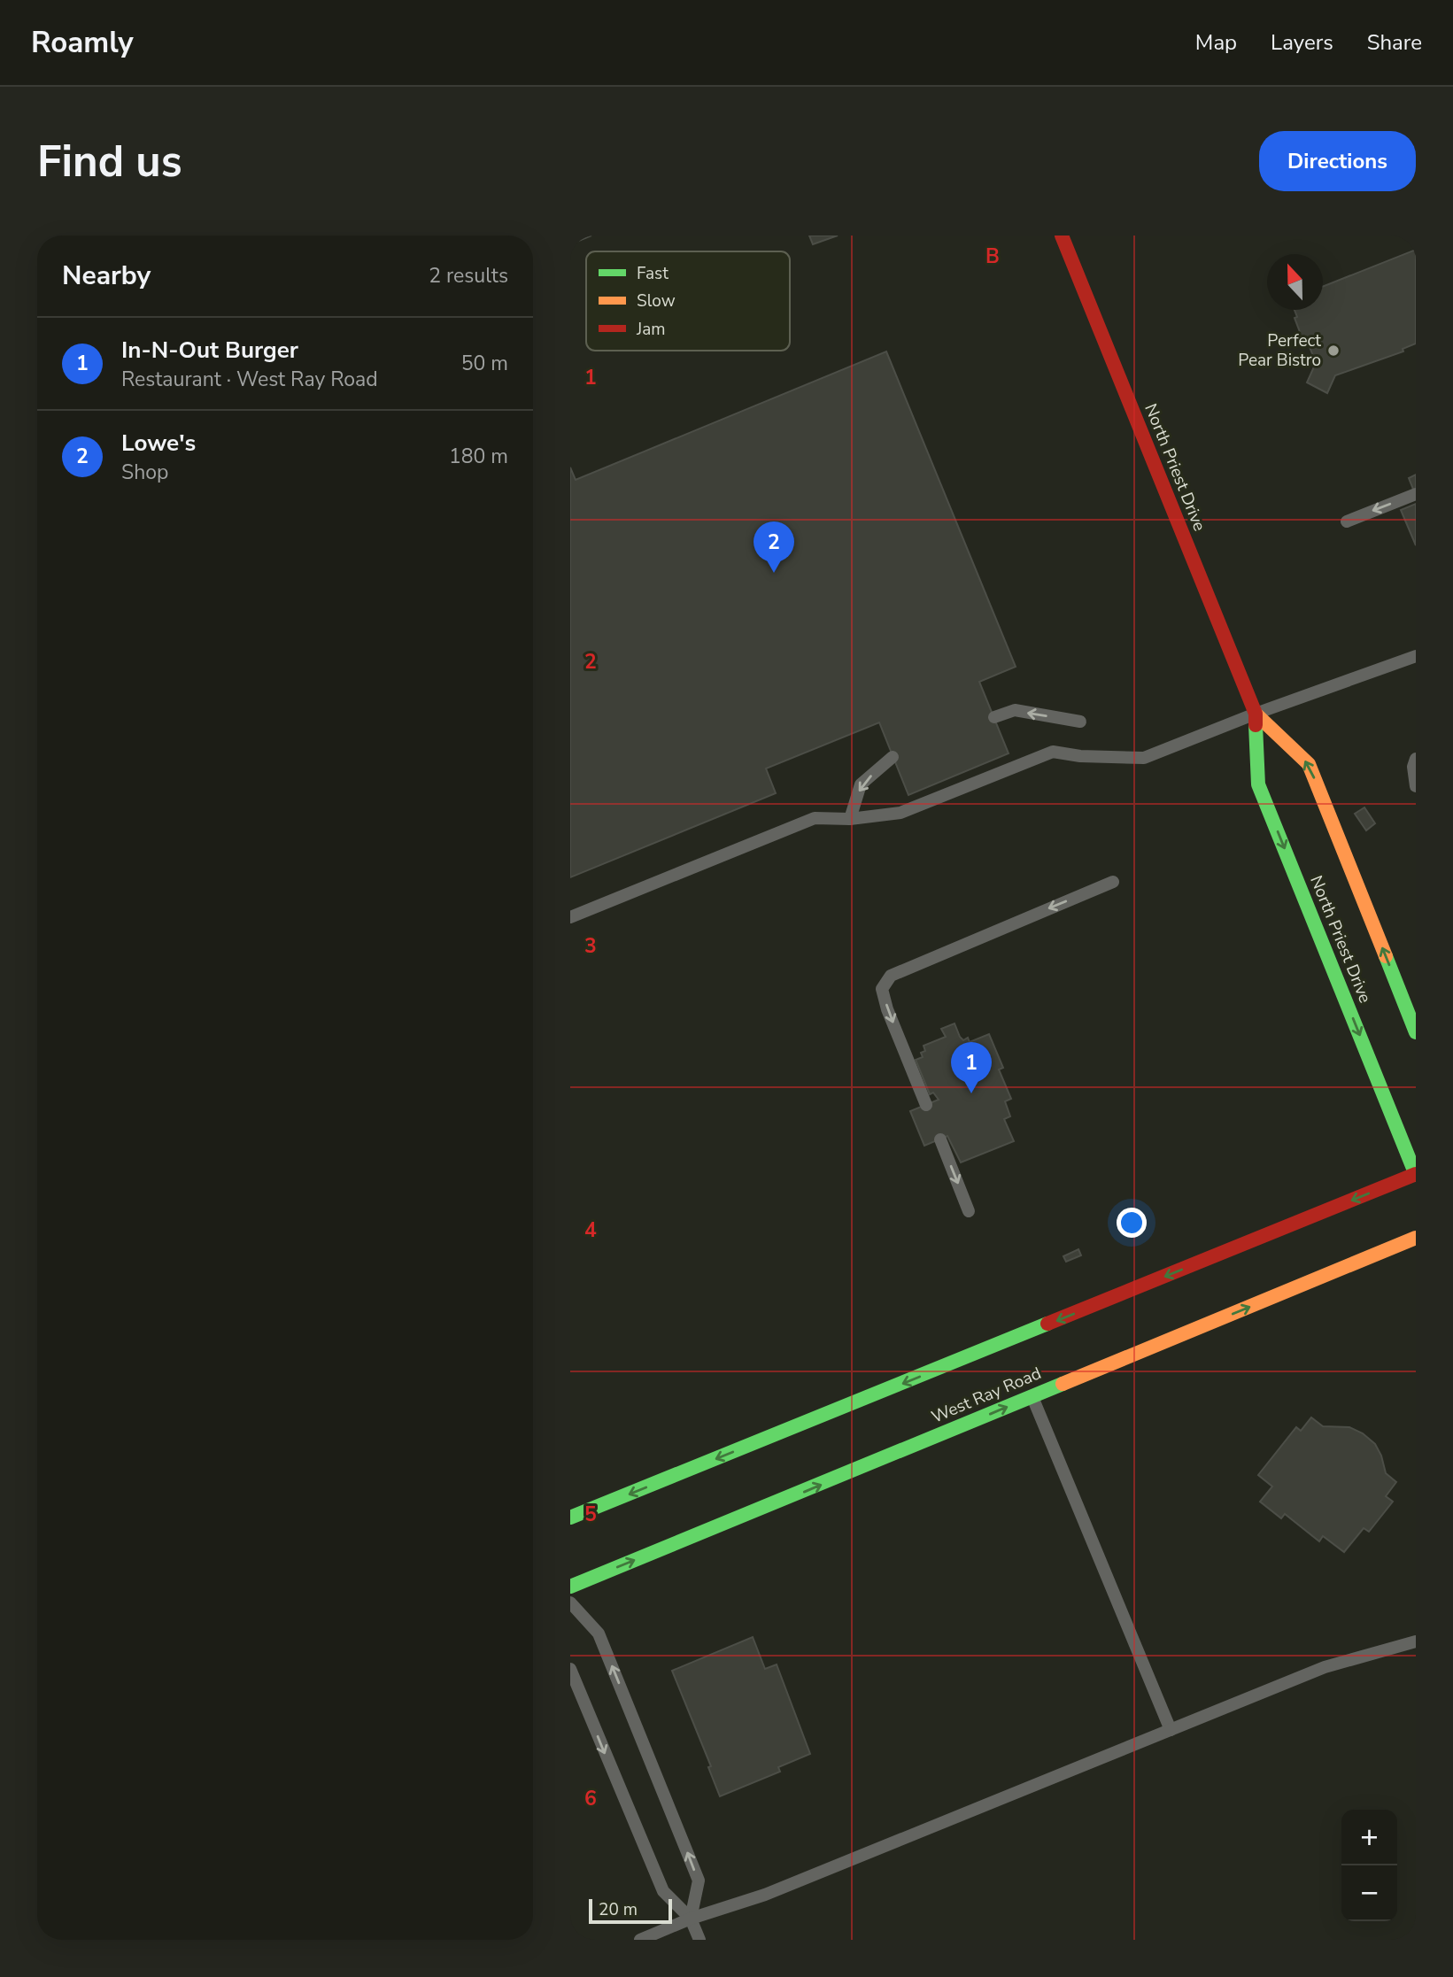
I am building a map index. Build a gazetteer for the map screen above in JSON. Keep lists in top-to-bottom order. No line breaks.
{"streets":{"main road":["North Priest Drive","West Ray Road"]},"places":["Perfect Pear Bistro"],"legend":["Fast","Slow","Jam"],"scale_bar":"20 m","north":"top","page":{"header":"Roamly","nav":["Map","Layers","Share"],"buttons":"Directions","title":"Find us","heading":["Nearby","2 results"],"list":[{"mark":"1","name":"In-N-Out Burger","note":"Restaurant · West Ray Road","value":"50 m"},{"mark":"2","name":"Lowe's","note":"Shop","value":"180 m"}],"pins":["2","1"],"map_buttons":["+","−"],"scale":"20 m"},"grid":{"columns":["B"],"rows":["1","2","3","4","5","6"]}}
